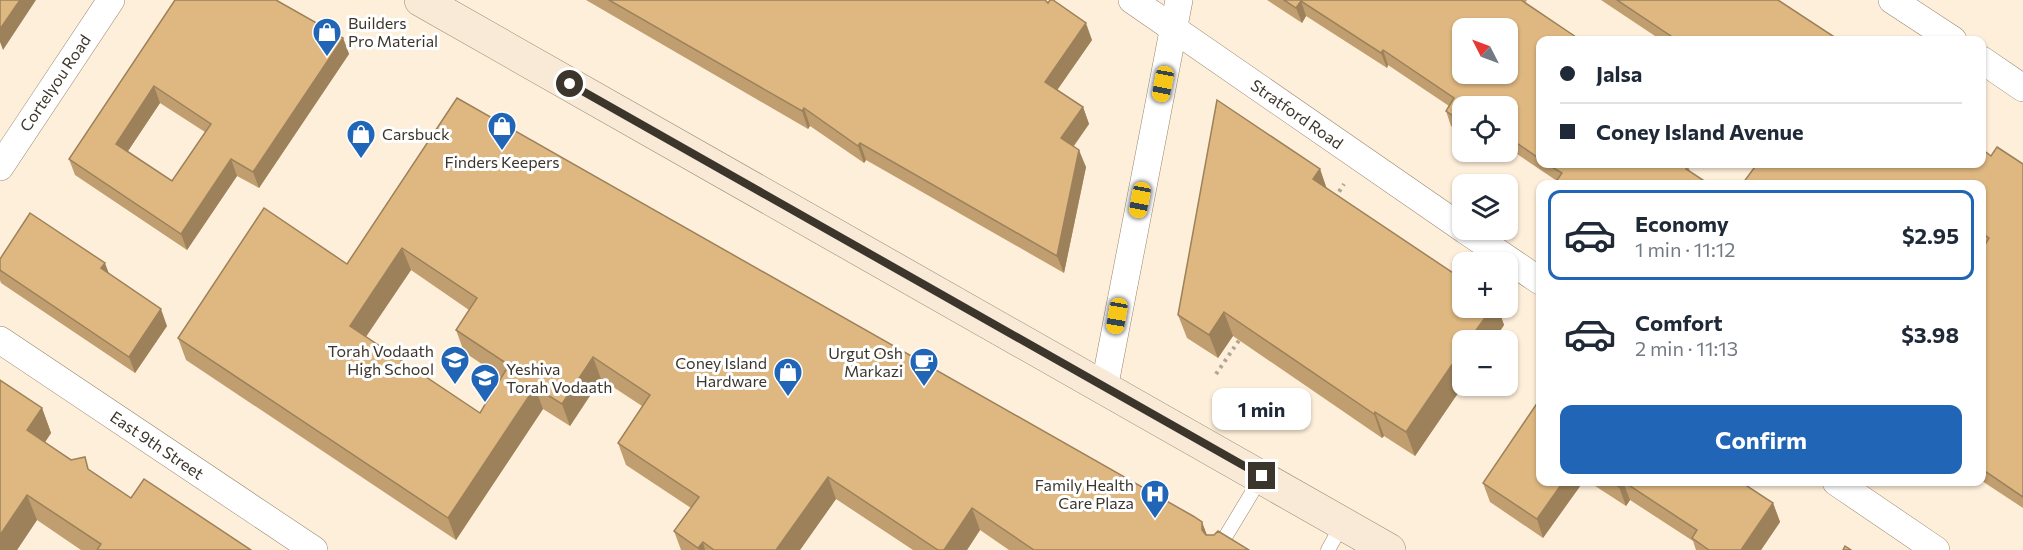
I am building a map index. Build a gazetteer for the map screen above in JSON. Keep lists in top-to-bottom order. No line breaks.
{"streets":{"street":["Cortelyou Road","Stratford Road","East 9th Street"]},"places":{"shop":["Builders Pro Material","Finders Keepers","Carsbuck","Coney Island Hardware"],"school or university":["Torah Vodaath High School","Yeshiva Torah Vodaath"],"cafe":["Urgut Osh Markazi"],"hospital":["Family Health Care Plaza"]},"north":"top left","page":{"map_buttons":["+","−"],"banner":["Jalsa","Coney Island Avenue"],"list":[{"name":"Economy","note":"1 min · 11:12","value":"$2.95"},{"name":"Comfort","note":"2 min · 11:13","value":"$3.98"}],"bubble":"1 min","buttons":"Confirm"}}
